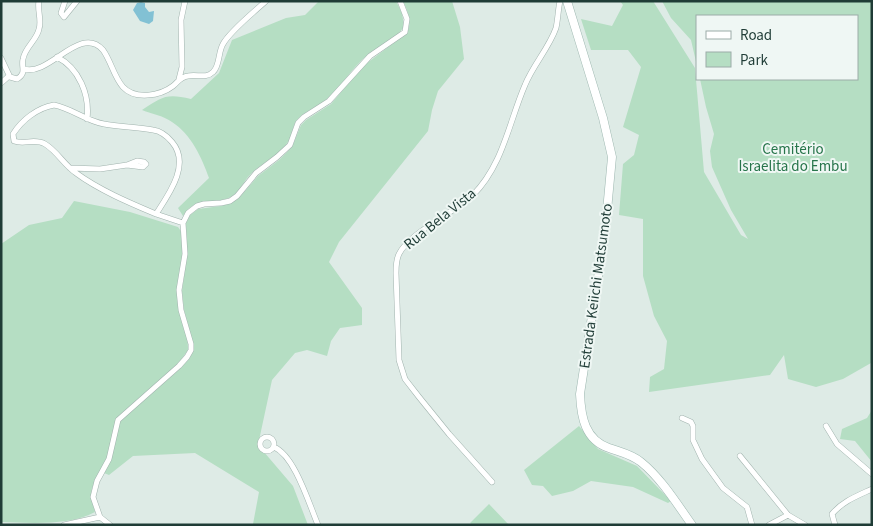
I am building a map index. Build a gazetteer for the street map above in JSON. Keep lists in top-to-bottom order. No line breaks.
{"streets":{"main road":["Estrada Keiichi Matsumoto"],"street":["Rua Bela Vista"]},"parks":["Cemitério Israelita do Embu"],"legend":["Road","Park"]}
